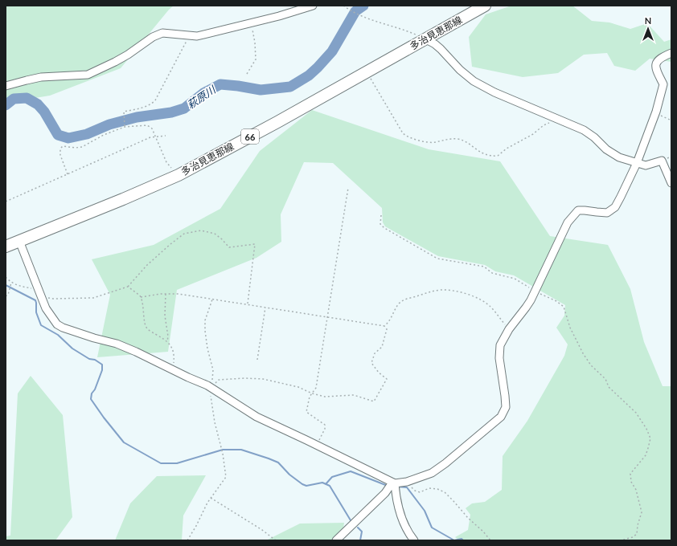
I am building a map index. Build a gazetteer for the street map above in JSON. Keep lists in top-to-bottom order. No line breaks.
{"streets":{"main road":["多治見恵那線","66"]},"water":["萩原川"],"north":"top"}
